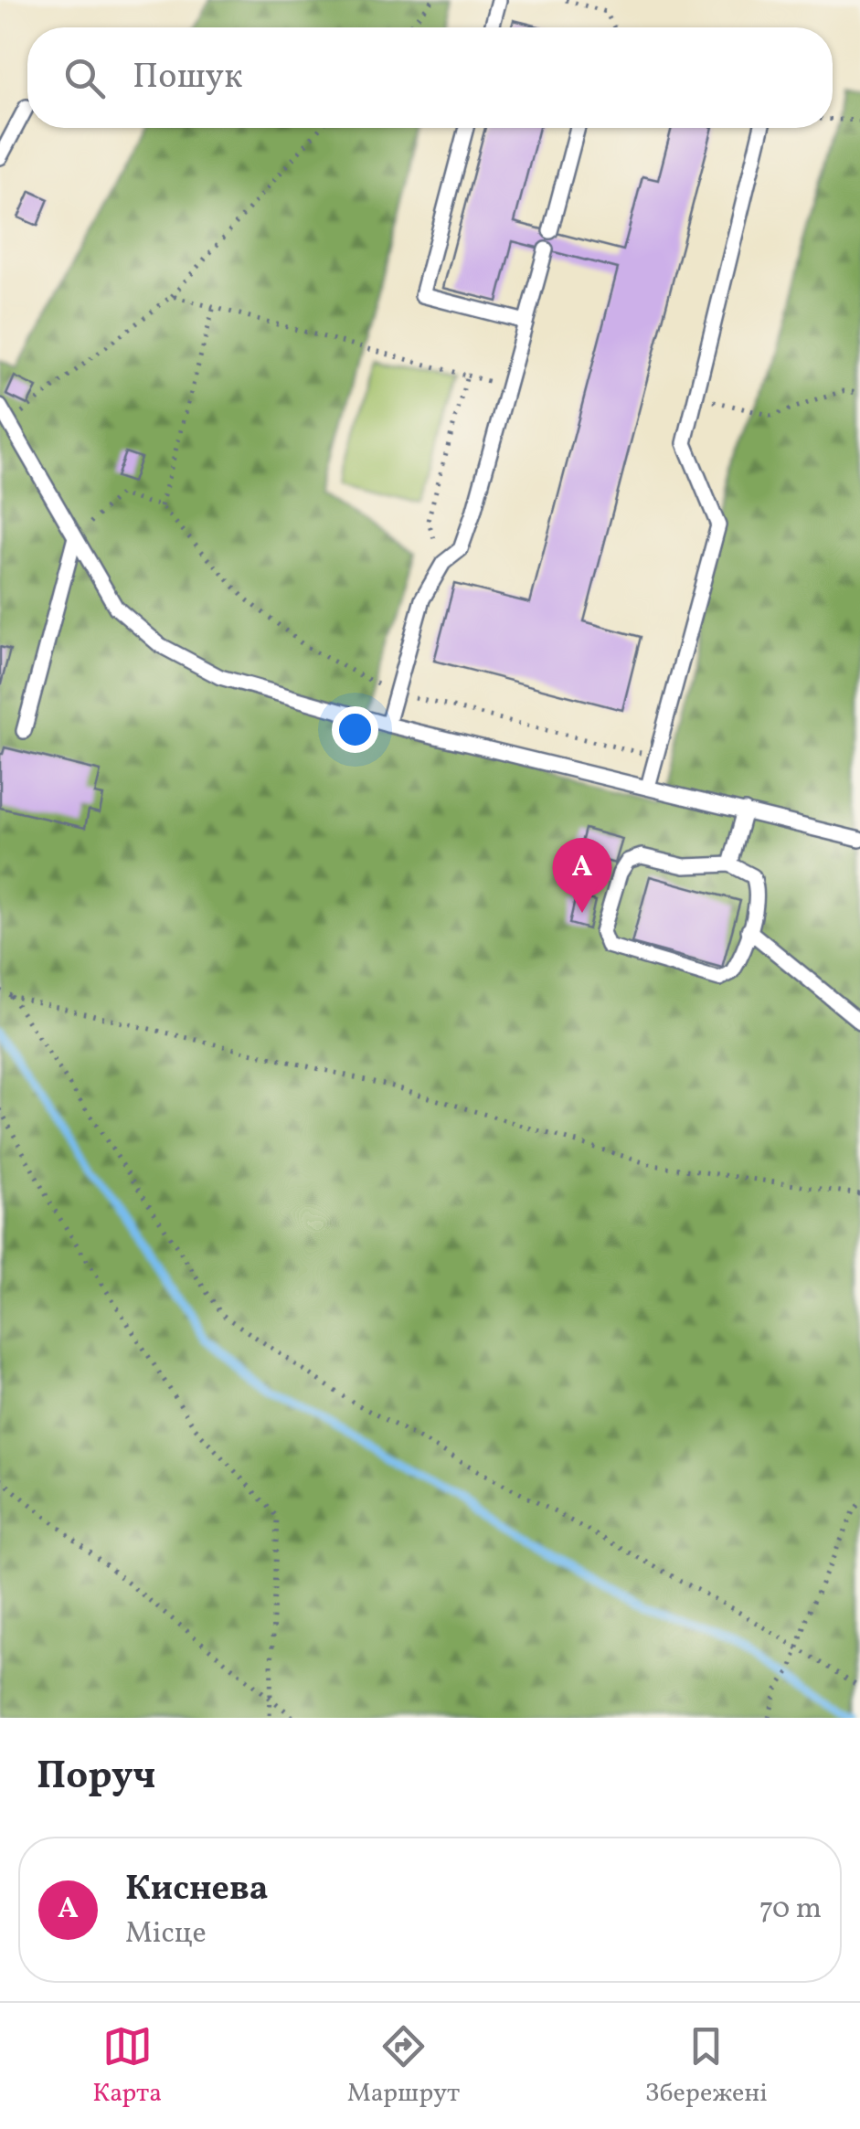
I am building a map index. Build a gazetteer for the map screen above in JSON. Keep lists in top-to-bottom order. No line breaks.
{"page":{"search":"Пошук","pins":"A","heading":"Поруч","list":[{"mark":"A","name":"Киснева","note":"Місце","value":"70 m"}],"nav":["Карта","Маршрут","Збережені"]}}
